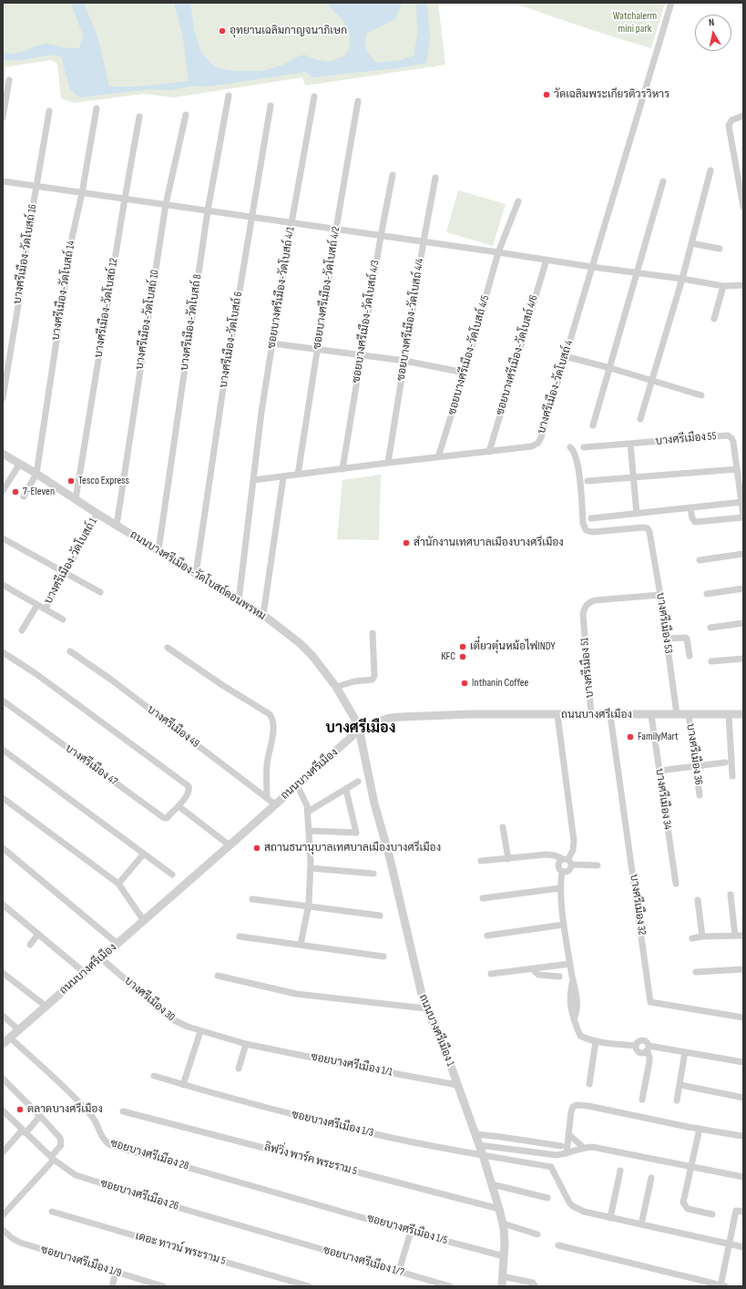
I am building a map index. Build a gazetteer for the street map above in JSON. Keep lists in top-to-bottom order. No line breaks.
{"streets":{"street":["บางศรีเมือง-วัดโบสถ์ 16","ซอยบางศรีเมือง-วัดโบสถ์ 4/1","ซอยบางศรีเมือง-วัดโบสถ์ 4/2","บางศรีเมือง-วัดโบสถ์ 14","บางศรีเมือง-วัดโบสถ์ 12","บางศรีเมือง-วัดโบสถ์ 10","ซอยบางศรีเมือง-วัดโบสถ์ 4/4","ซอยบางศรีเมือง-วัดโบสถ์ 4/3","บางศรีเมือง-วัดโบสถ์ 8","บางศรีเมือง-วัดโบสถ์ 6","ซอยบางศรีเมือง-วัดโบสถ์ 4/5","ซอยบางศรีเมือง-วัดโบสถ์ 4/6","บางศรีเมือง-วัดโบสถ์ 4","บางศรีเมือง 55","บางศรีเมือง-วัดโบสถ์ 1","ถนนบางศรีเมือง-วัดโบสถ์ดอนพรหม","บางศรีเมือง 53","บางศรีเมือง 51","ถนนบางศรีเมือง","บางศรีเมือง 49","บางศรีเมือง 36","บางศรีเมือง 47","บางศรีเมือง 34","บางศรีเมือง 32","บางศรีเมือง 30","ถนนบางศรีเมือง 1","ซอยบางศรีเมือง 1/1","ซอยบางศรีเมือง 1/3","ซอยบางศรีเมือง 28","ลิฟวิ่ง พาร์ค พระราม 5","ซอยบางศรีเมือง 26","ซอยบางศรีเมือง 1/5","เดอะ ทาวน์ พระราม 5","ซอยบางศรีเมือง 1/9","ซอยบางศรีเมือง 1/7"]},"crossings":[["ซอยบางศรีเมือง-วัดโบสถ์ 4/1","บางศรีเมือง-วัดโบสถ์ 4"],["ซอยบางศรีเมือง-วัดโบสถ์ 4/2","บางศรีเมือง-วัดโบสถ์ 4"],["บางศรีเมือง-วัดโบสถ์ 14","ถนนบางศรีเมือง-วัดโบสถ์ดอนพรหม"],["บางศรีเมือง-วัดโบสถ์ 12","ถนนบางศรีเมือง-วัดโบสถ์ดอนพรหม"],["บางศรีเมือง-วัดโบสถ์ 10","ถนนบางศรีเมือง-วัดโบสถ์ดอนพรหม"],["ซอยบางศรีเมือง-วัดโบสถ์ 4/4","บางศรีเมือง-วัดโบสถ์ 4"],["ซอยบางศรีเมือง-วัดโบสถ์ 4/3","บางศรีเมือง-วัดโบสถ์ 4"],["บางศรีเมือง-วัดโบสถ์ 8","ถนนบางศรีเมือง-วัดโบสถ์ดอนพรหม"],["บางศรีเมือง-วัดโบสถ์ 6","ถนนบางศรีเมือง-วัดโบสถ์ดอนพรหม"],["ซอยบางศรีเมือง-วัดโบสถ์ 4/5","บางศรีเมือง-วัดโบสถ์ 4"],["ซอยบางศรีเมือง-วัดโบสถ์ 4/6","บางศรีเมือง-วัดโบสถ์ 4"],["บางศรีเมือง-วัดโบสถ์ 1","ถนนบางศรีเมือง-วัดโบสถ์ดอนพรหม"],["ถนนบางศรีเมือง-วัดโบสถ์ดอนพรหม","ถนนบางศรีเมือง"],["ถนนบางศรีเมือง-วัดโบสถ์ดอนพรหม","ถนนบางศรีเมือง 1"],["บางศรีเมือง 53","บางศรีเมือง 51"],["บางศรีเมือง 53","ถนนบางศรีเมือง"],["บางศรีเมือง 51","ถนนบางศรีเมือง"],["ถนนบางศรีเมือง","บางศรีเมือง 49"],["ถนนบางศรีเมือง","บางศรีเมือง 36"],["ถนนบางศรีเมือง","บางศรีเมือง 34"],["ถนนบางศรีเมือง","บางศรีเมือง 32"],["ถนนบางศรีเมือง","บางศรีเมือง 30"],["ถนนบางศรีเมือง","ถนนบางศรีเมือง 1"],["ถนนบางศรีเมือง","ซอยบางศรีเมือง 28"],["บางศรีเมือง 30","ซอยบางศรีเมือง 1/1"],["ถนนบางศรีเมือง 1","ซอยบางศรีเมือง 1/1"],["ถนนบางศรีเมือง 1","ซอยบางศรีเมือง 1/3"],["ถนนบางศรีเมือง 1","ลิฟวิ่ง พาร์ค พระราม 5"],["ถนนบางศรีเมือง 1","ซอยบางศรีเมือง 1/5"],["ซอยบางศรีเมือง 28","ซอยบางศรีเมือง 1/5"],["ซอยบางศรีเมือง 26","ซอยบางศรีเมือง 1/7"]],"districts":["บางศรีเมือง"],"parks":["Watchalerm mini park"],"places":["อุทยานเฉลิมกาญจนาภิเษก","วัดเฉลิมพระเกียรติวรวิหาร","Tesco Express","7-Eleven","สำนักงานเทศบาลเมืองบางศรีเมือง","เตี๋ยวตุ๋นหม้อไฟINDY","KFC","Inthanin Coffee","FamilyMart","สถานธนานุบาลเทศบาลเมืองบางศรีเมือง","ตลาดบางศรีเมือง"],"north":"top"}
